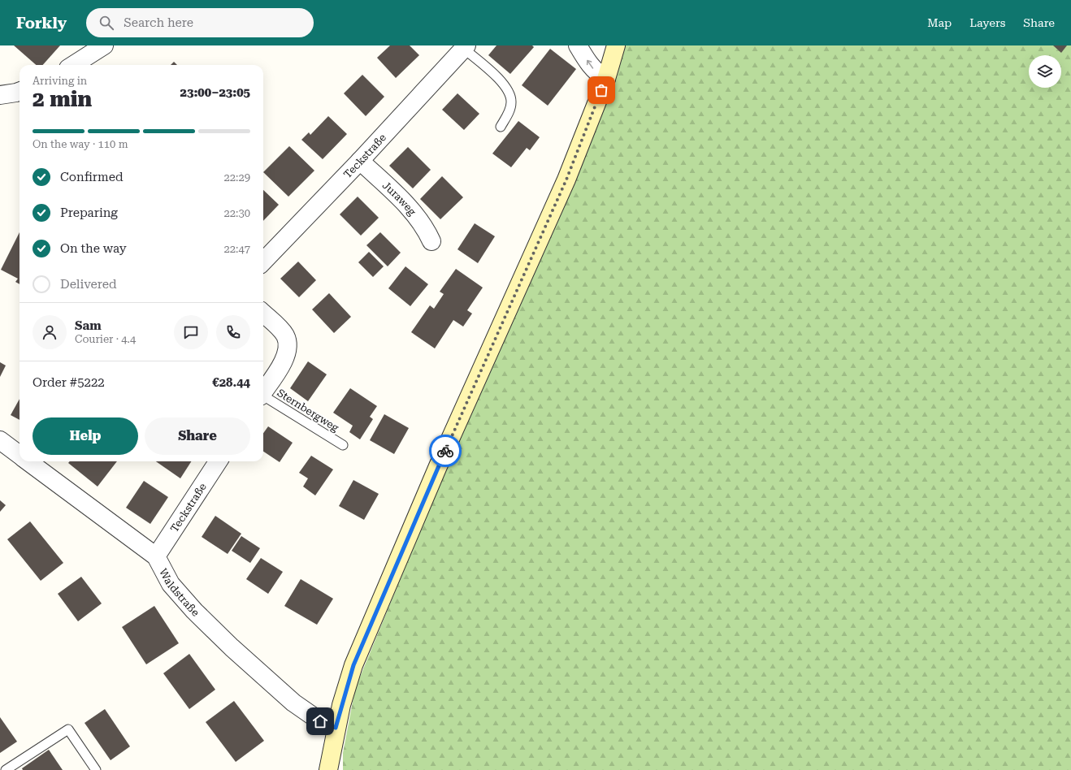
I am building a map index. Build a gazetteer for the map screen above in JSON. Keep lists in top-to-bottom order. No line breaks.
{"streets":{"street":["Teckstraße","Juraweg","Waldstraße"],"lane":["Sternbergweg"]},"crossings":[["Teckstraße","Juraweg"],["Teckstraße","Waldstraße"]],"page":{"header":"Forkly","search":"Search here","nav":["Map","Layers","Share"],"heading":["2 min","Arriving in","23:00–23:05"],"panel":["Sam","Courier · 4.4","Order #5222","€28.44"],"bar":"On the way · 110 m","list":[["Confirmed","22:29"],["Preparing","22:30"],["On the way","22:47"],"Delivered"],"buttons":["Help","Share"]}}
